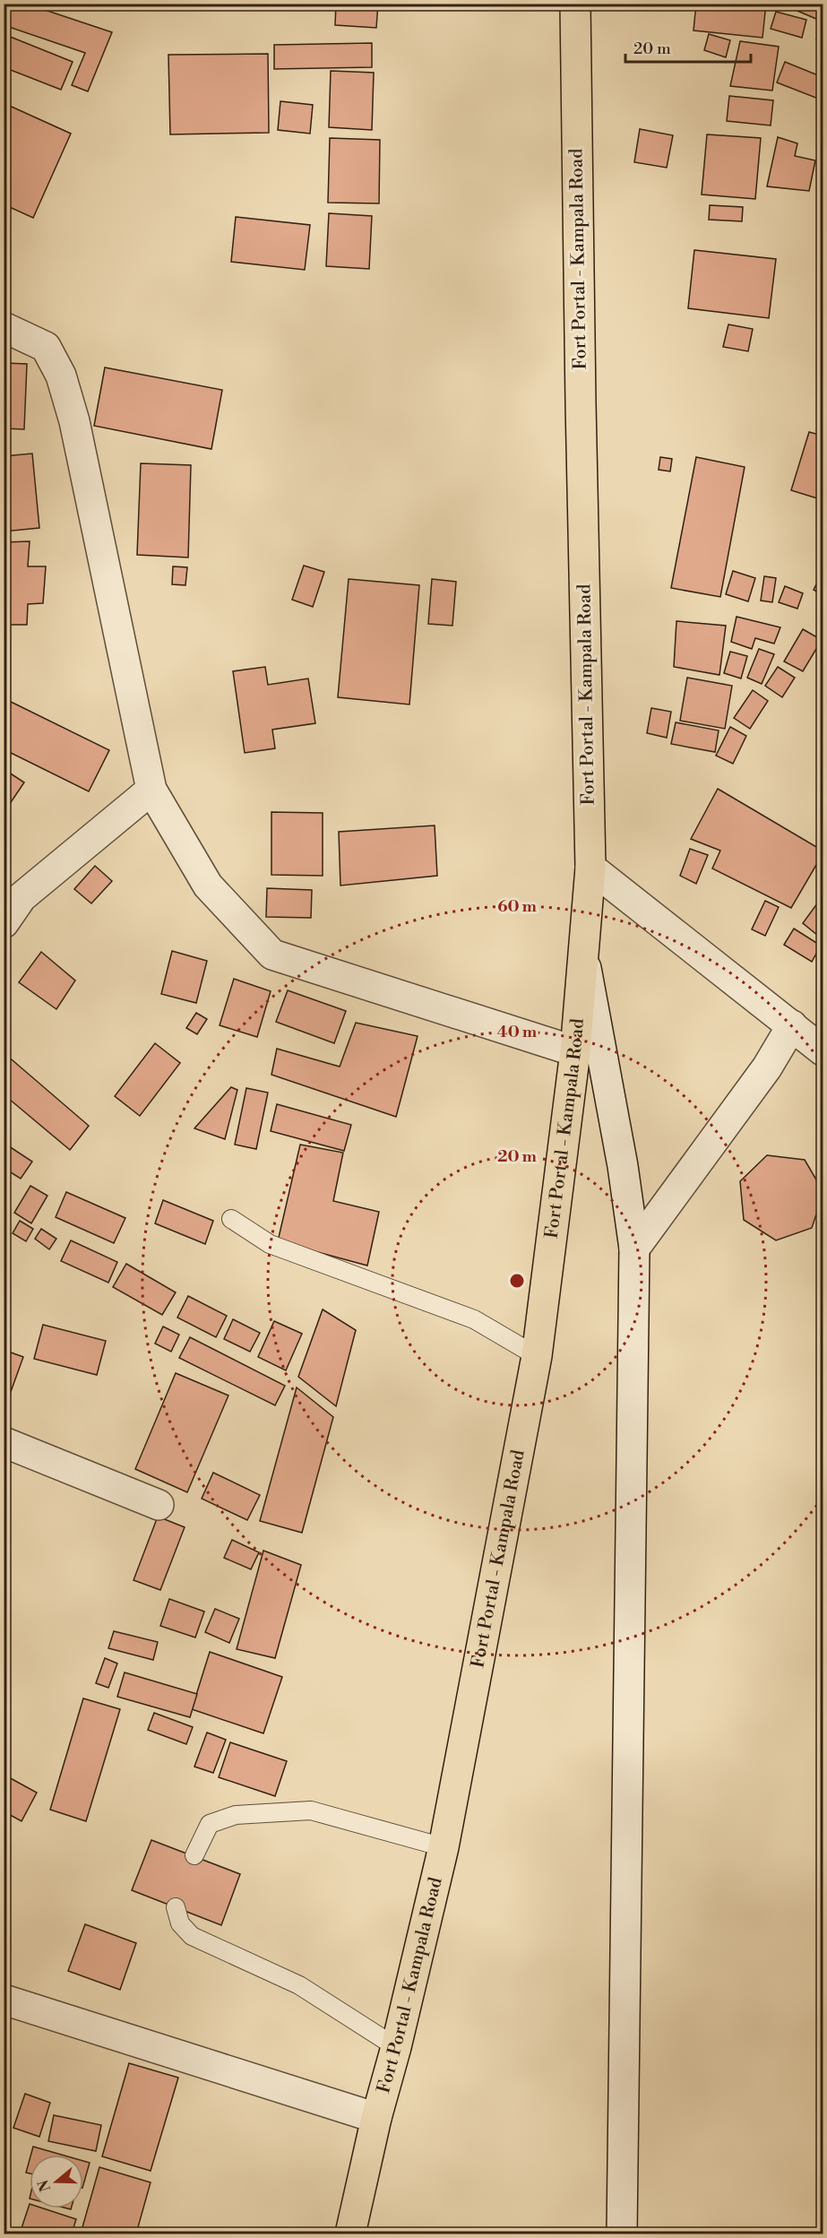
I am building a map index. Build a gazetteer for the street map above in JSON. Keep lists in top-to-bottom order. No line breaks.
{"streets":{"main road":["Fort Portal - Kampala Road"]},"scale_bar":"20 m","north":"left","rings":["60 m","40 m","20 m"]}
